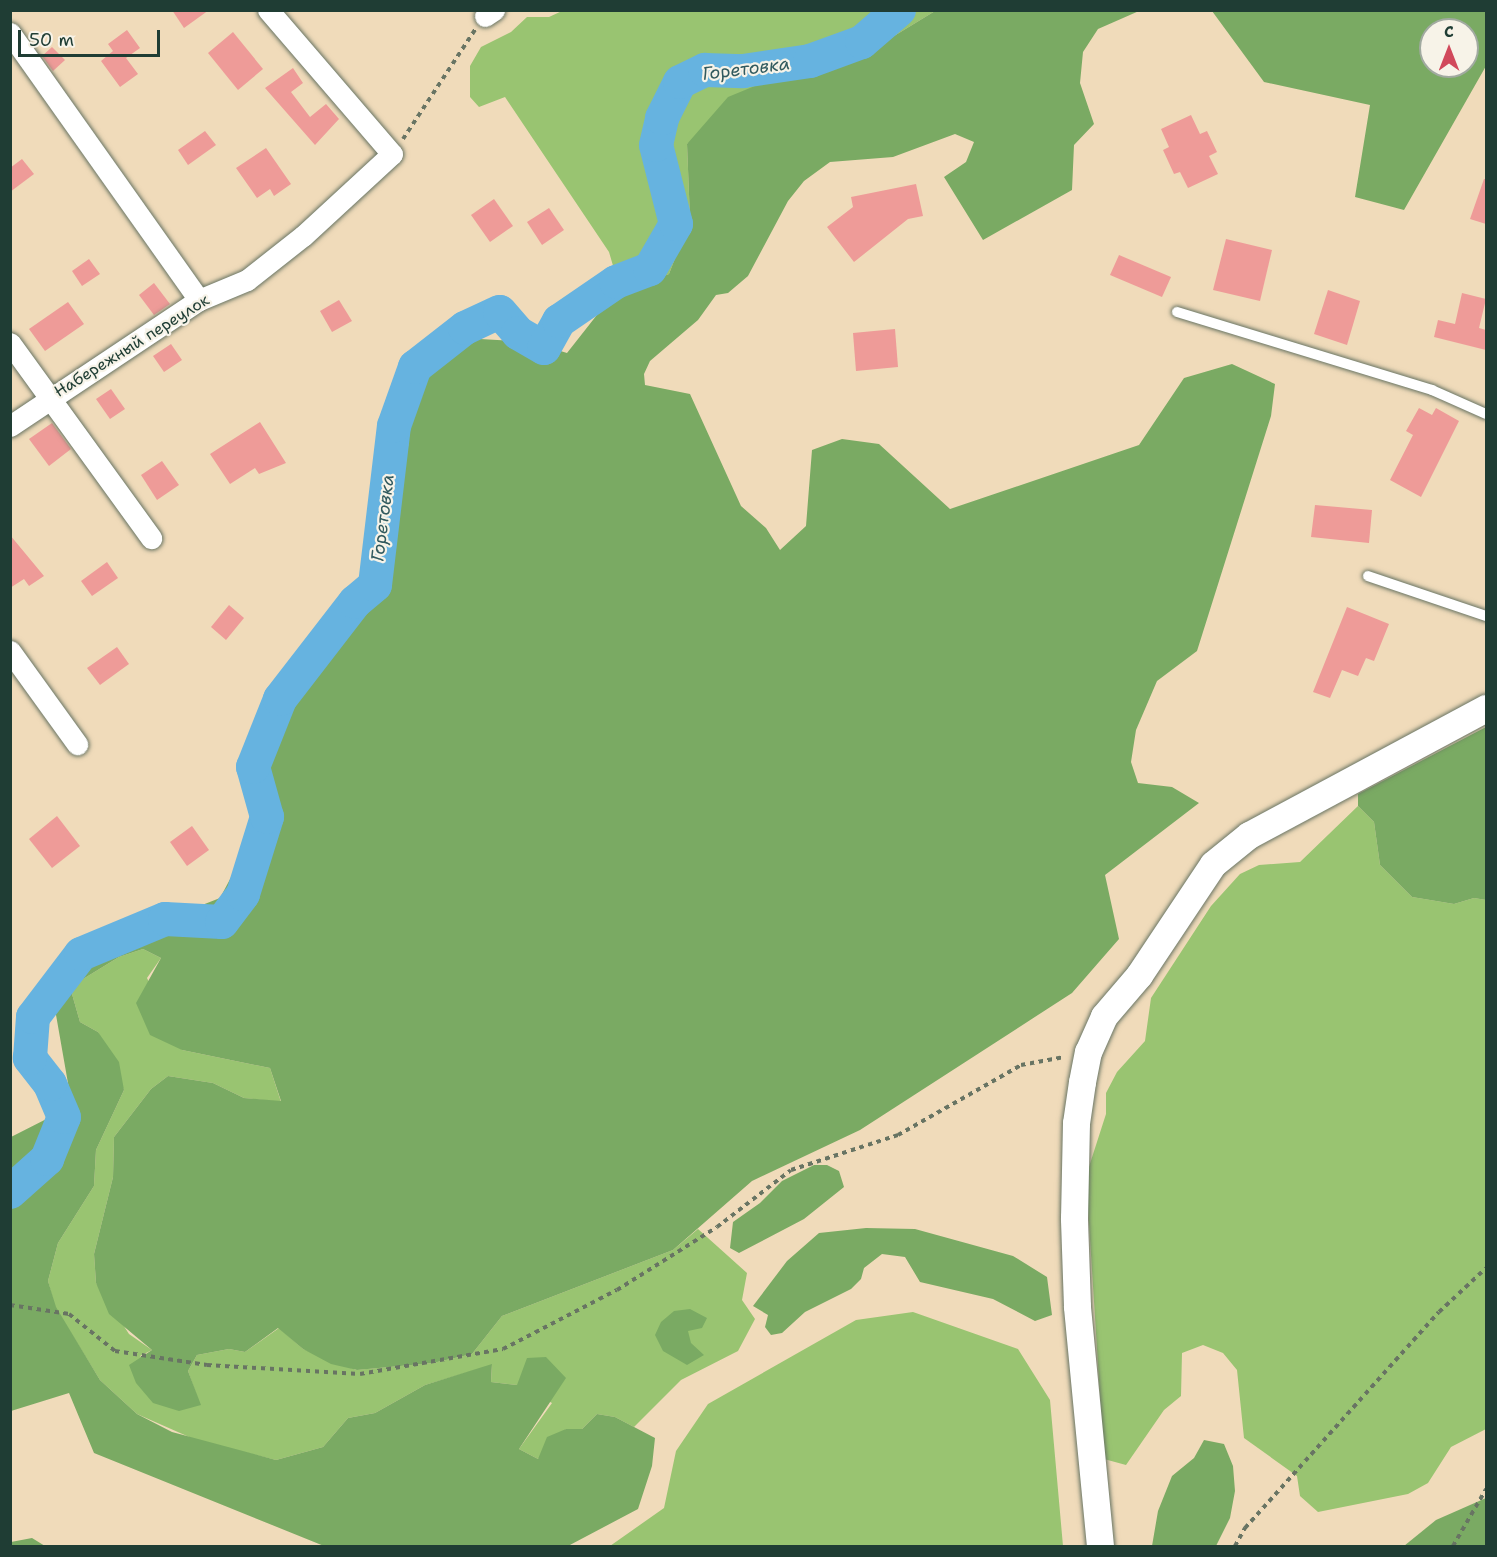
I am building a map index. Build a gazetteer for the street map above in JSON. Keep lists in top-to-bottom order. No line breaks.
{"streets":{"street":["Набережный переулок"]},"water":["Горетовка"],"scale_bar":"50 m","north":"top"}
